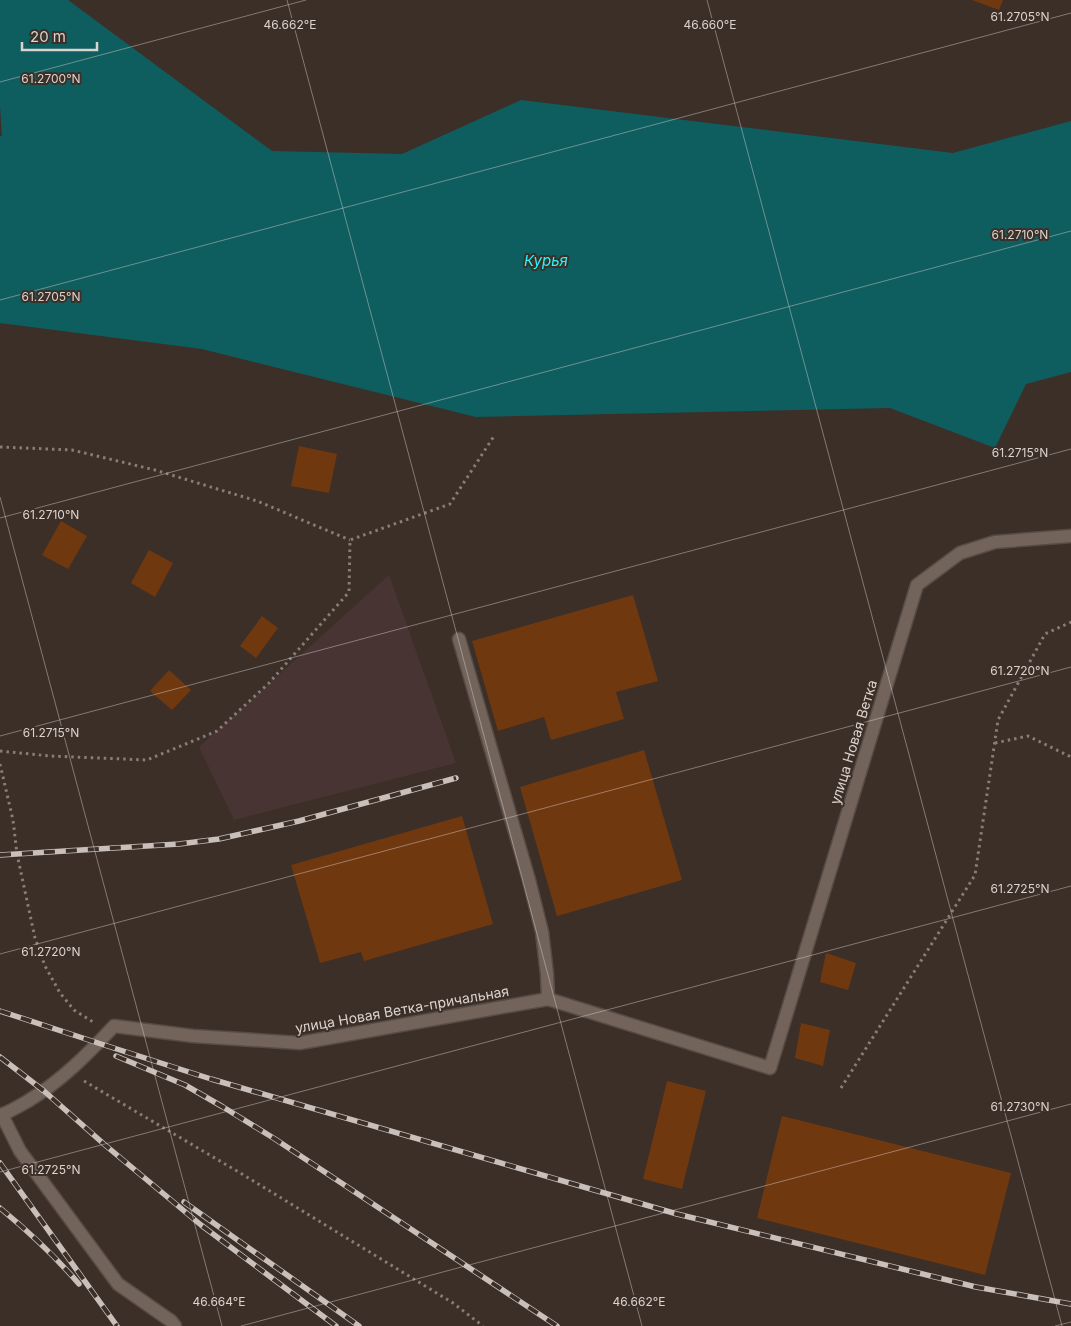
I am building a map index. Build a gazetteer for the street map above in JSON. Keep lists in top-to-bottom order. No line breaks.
{"streets":{"street":["улица Новая Ветка","улица Новая Ветка-причальная"]},"crossings":[["улица Новая Ветка","улица Новая Ветка-причальная"]],"water":["Курья"],"scale_bar":"20 m","coordinates":["61.2705°N","46.662°E","46.660°E","61.2700°N","61.2710°N","61.2715°N","61.2720°N","61.2725°N","61.2730°N","46.664°E"]}
